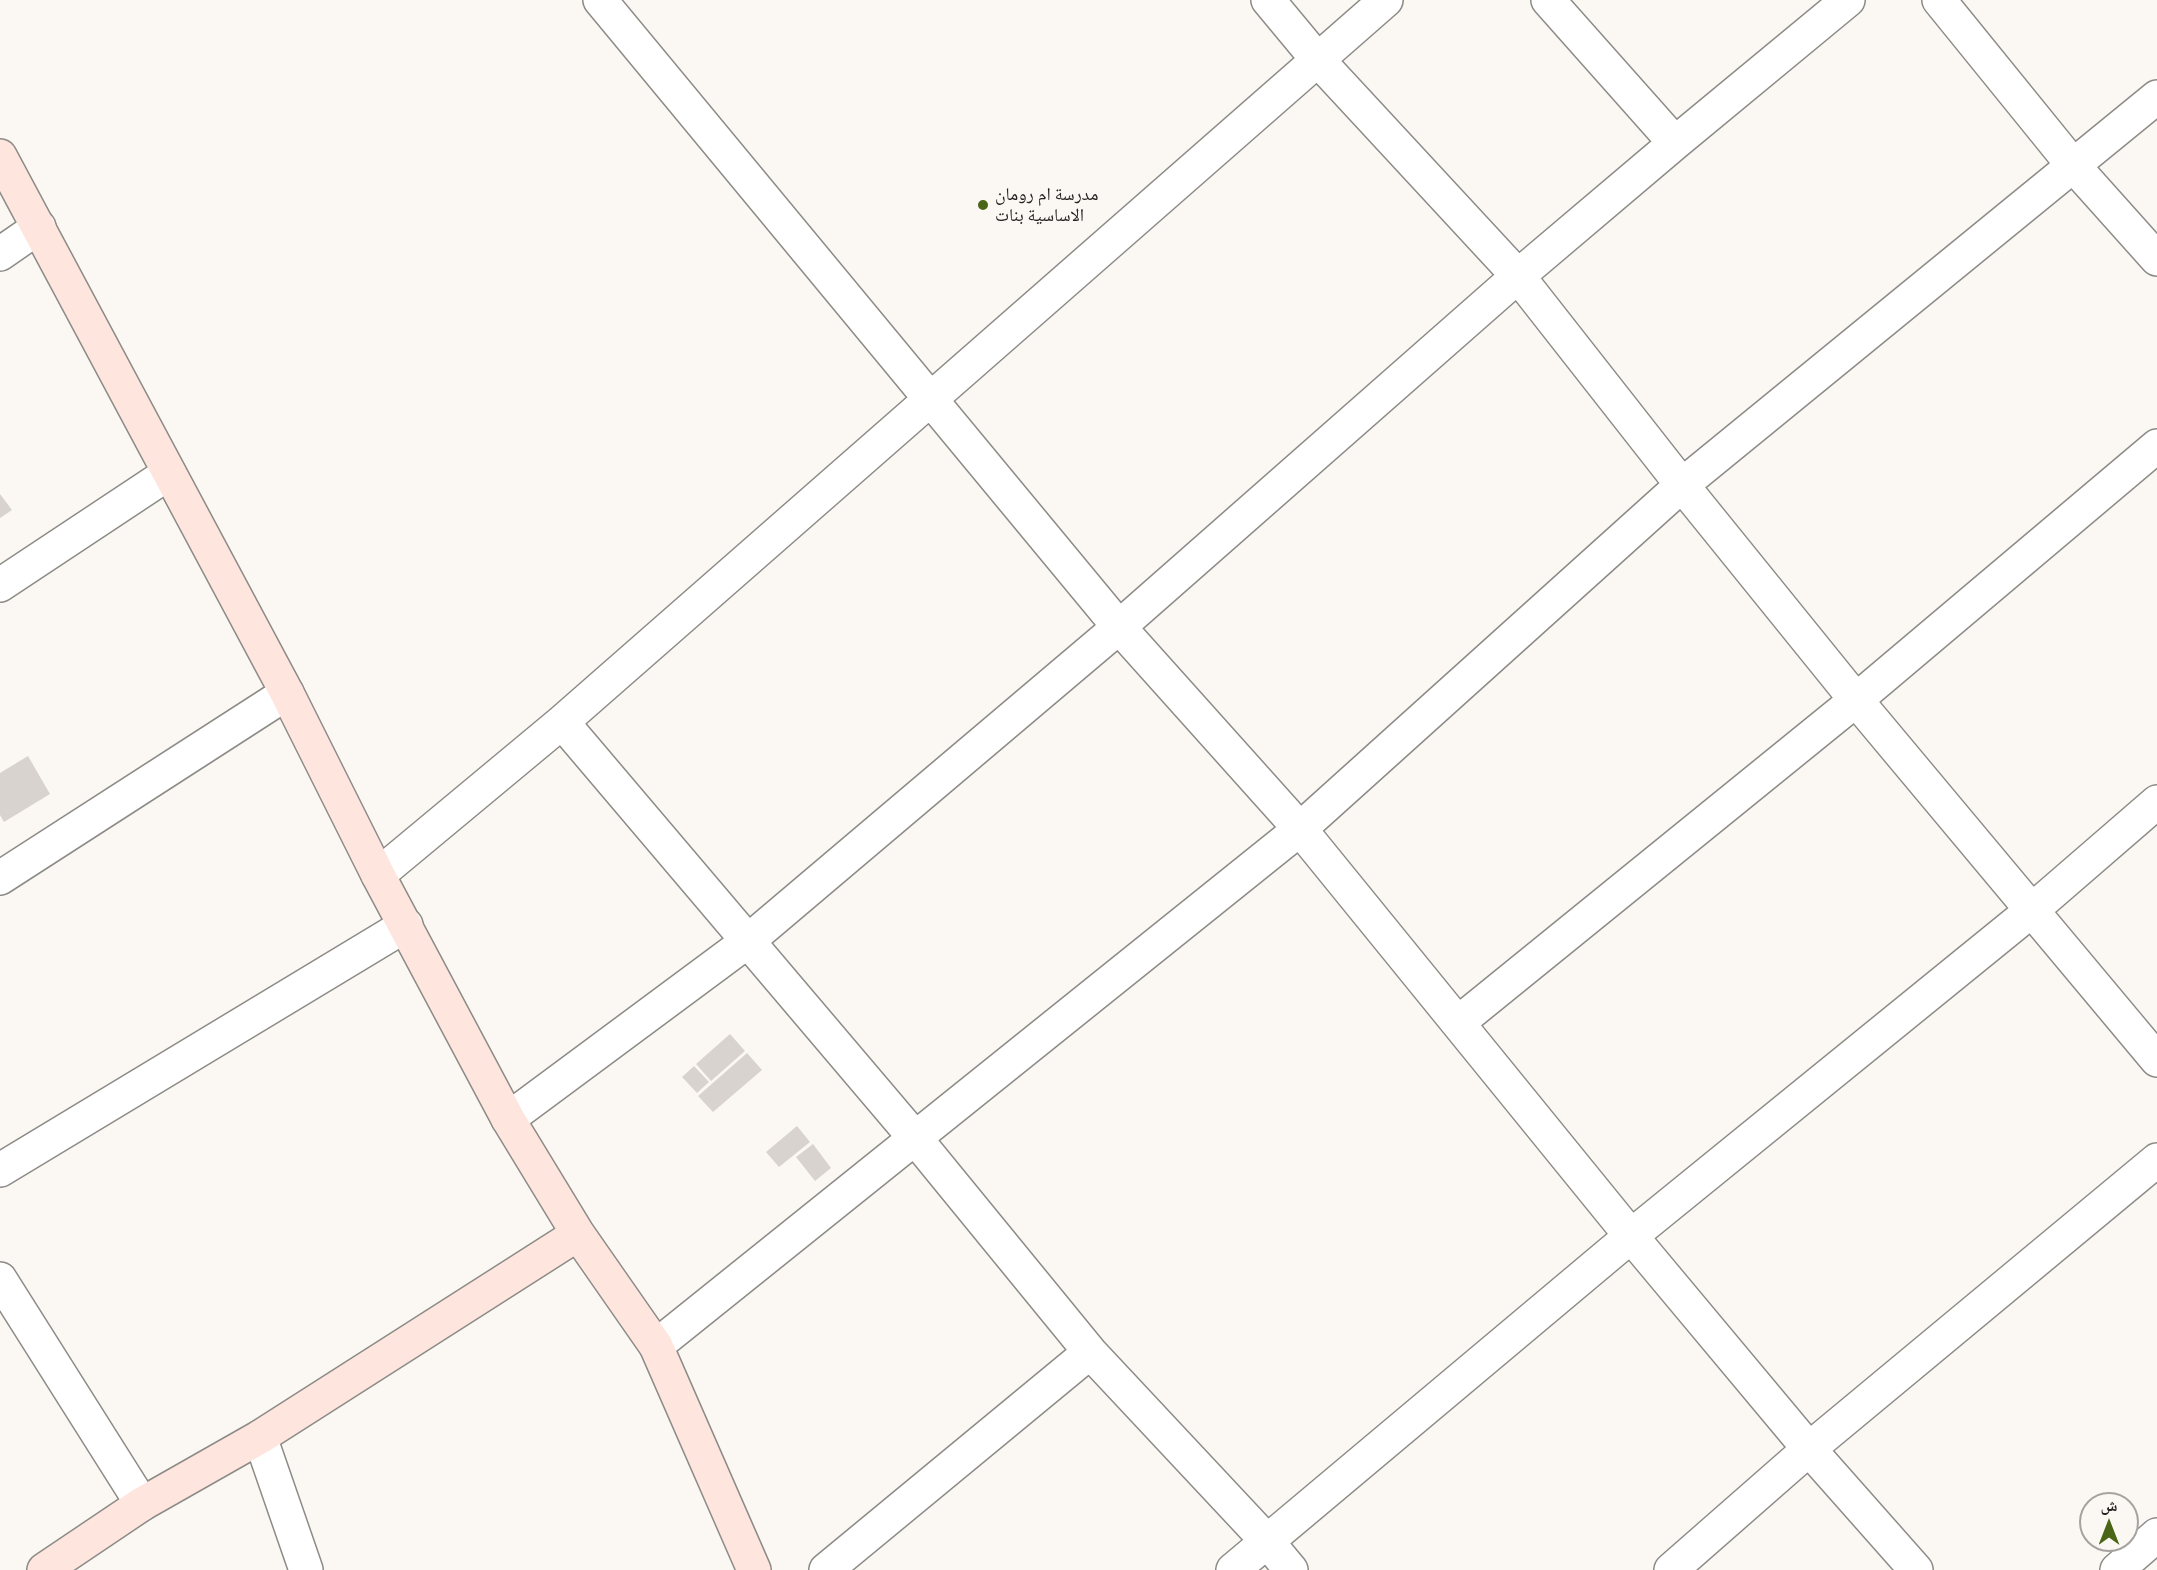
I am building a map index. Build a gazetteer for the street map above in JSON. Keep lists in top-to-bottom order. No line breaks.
{"places":["مدرسة ام رومان الاساسية بنات"],"north":"top"}
